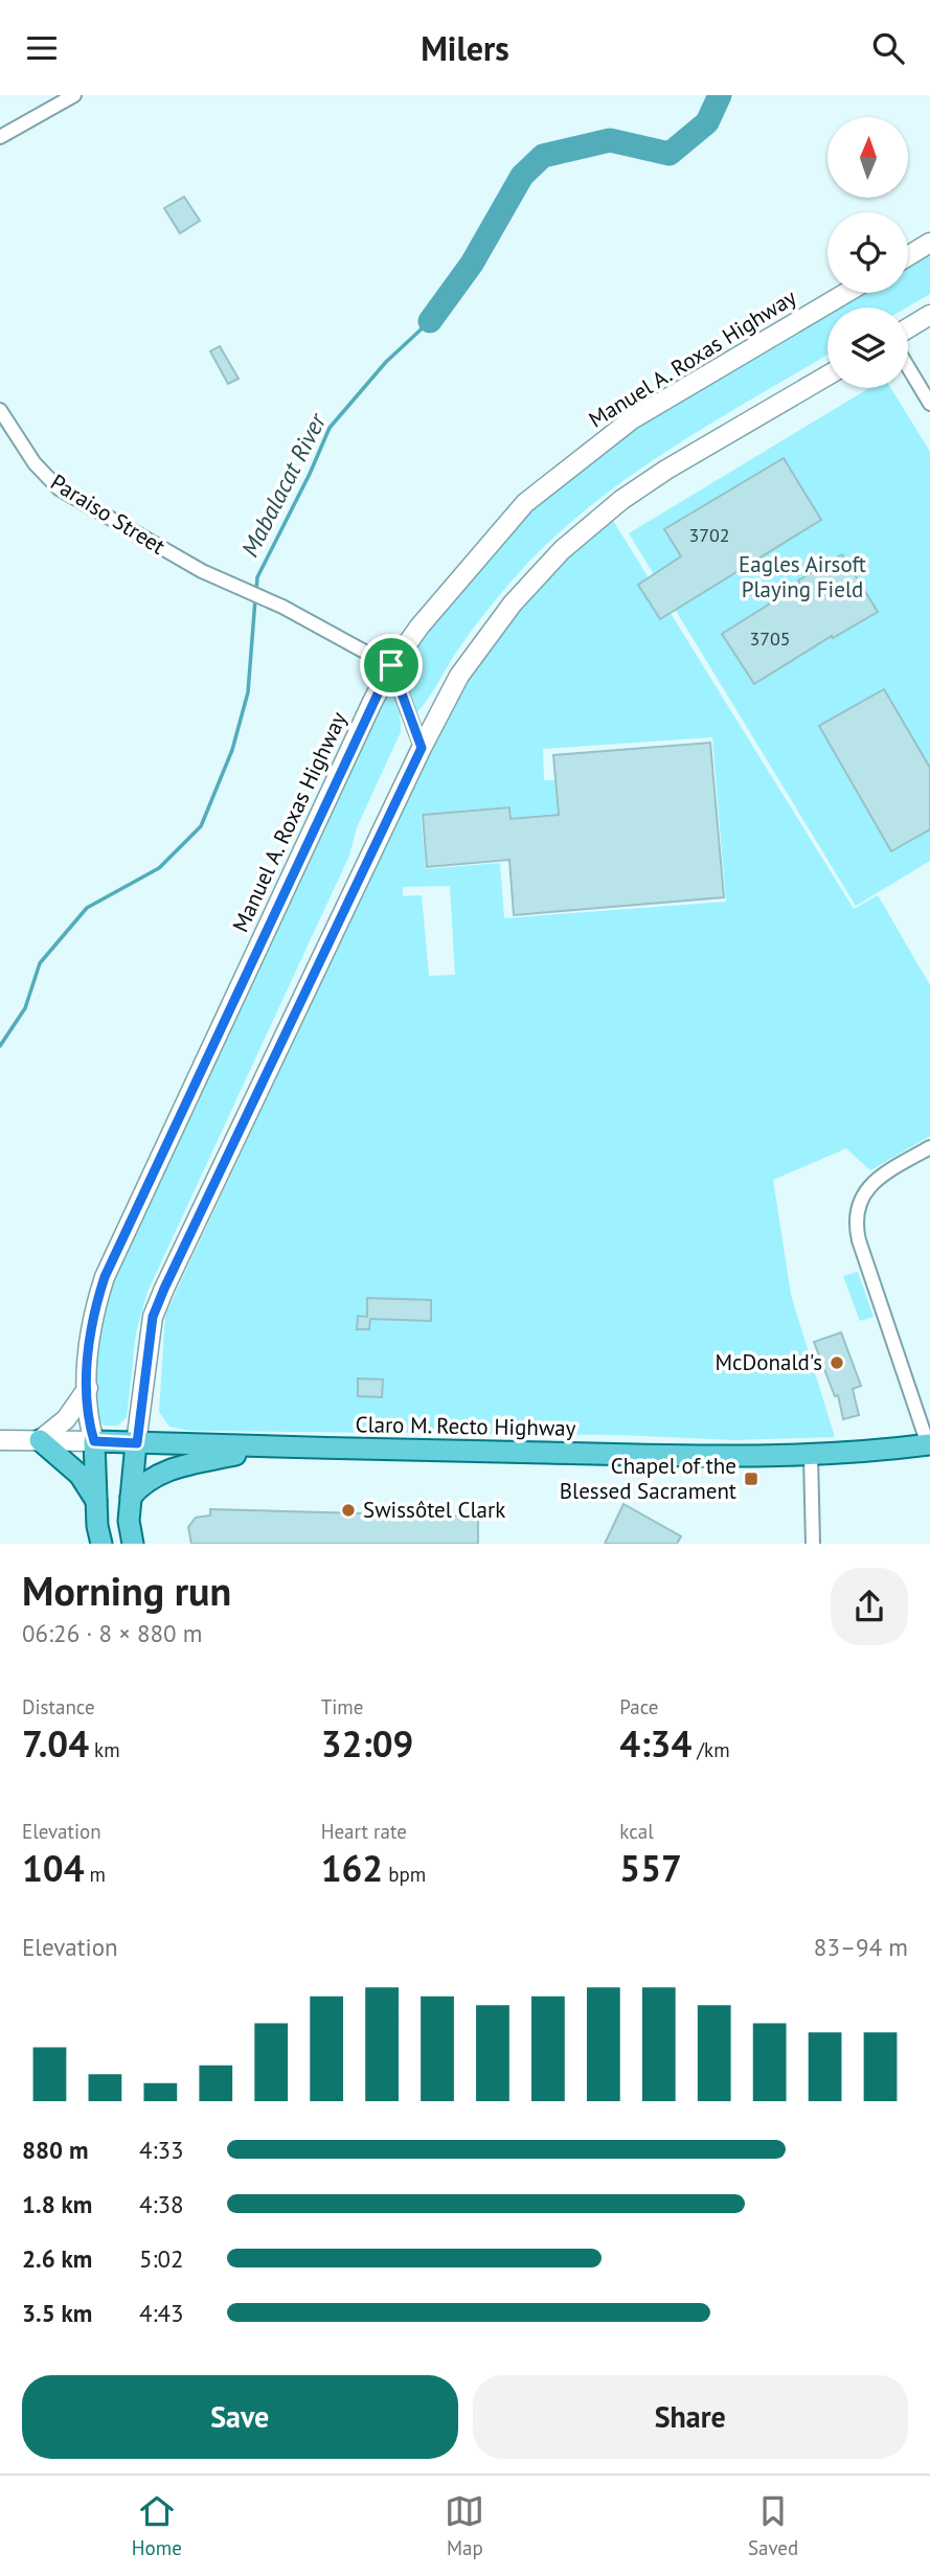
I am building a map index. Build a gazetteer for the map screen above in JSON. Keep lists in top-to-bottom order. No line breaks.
{"streets":{"main road":["Manuel A. Roxas Highway","Claro M. Recto Highway"],"street":["Paraiso Street"]},"crossings":[["Manuel A. Roxas Highway","Paraiso Street"],["Manuel A. Roxas Highway","Claro M. Recto Highway"]],"water":["Mabalacat River"],"parks":["Eagles Airsoft Playing Field"],"places":{"other":["McDonald's","Swissôtel Clark"],"transit":["Chapel of the Blessed Sacrament"]},"house_numbers":["3702","3705"],"north":"top","page":{"header":"Milers","heading":["Morning run","06:26 · 8 × 880 m"],"stats":[["Distance","7.04 km"],["Time","32:09"],["Pace","4:34 /km"],["Elevation","104 m"],["Heart rate","162 bpm"],["kcal","557"]],"chart":["Elevation","83–94 m"],"list":[{"name":"880 m","note":"4:33"},{"name":"1.8 km","note":"4:38"},{"name":"2.6 km","note":"5:02"},{"name":"3.5 km","note":"4:43"}],"buttons":["Save","Share"],"tabs":["Home","Map","Saved"]}}
